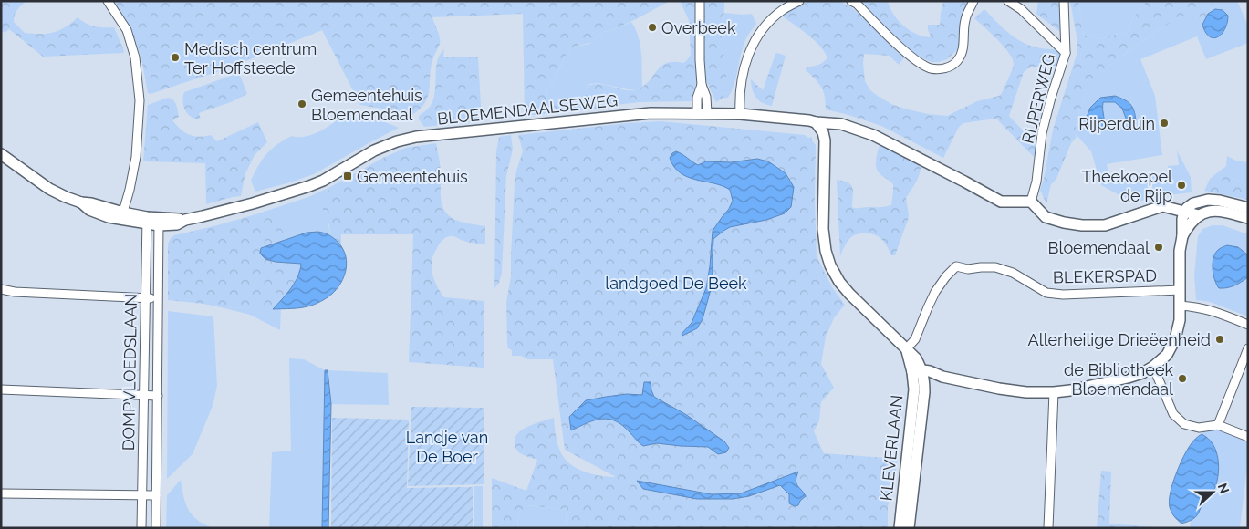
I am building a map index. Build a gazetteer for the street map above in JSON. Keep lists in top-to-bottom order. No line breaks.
{"streets":{"street":["RIJPERWEG","BLOEMENDAALSEWEG","BLEKERSPAD","DOMPVLOEDSLAAN","KLEVERLAAN"]},"crossings":[["RIJPERWEG","BLOEMENDAALSEWEG"],["BLOEMENDAALSEWEG","DOMPVLOEDSLAAN"]],"parks":["landgoed De Beek","Landje van De Boer"],"places":{"other":["Overbeek","Medisch centrum Ter Hoffsteede","Gemeentehuis Bloemendaal","Rijperduin","Theekoepel de Rijp","Bloemendaal","Allerheilige Drieëenheid","de Bibliotheek Bloemendaal"],"transit":["Gemeentehuis"]},"north":"right"}
